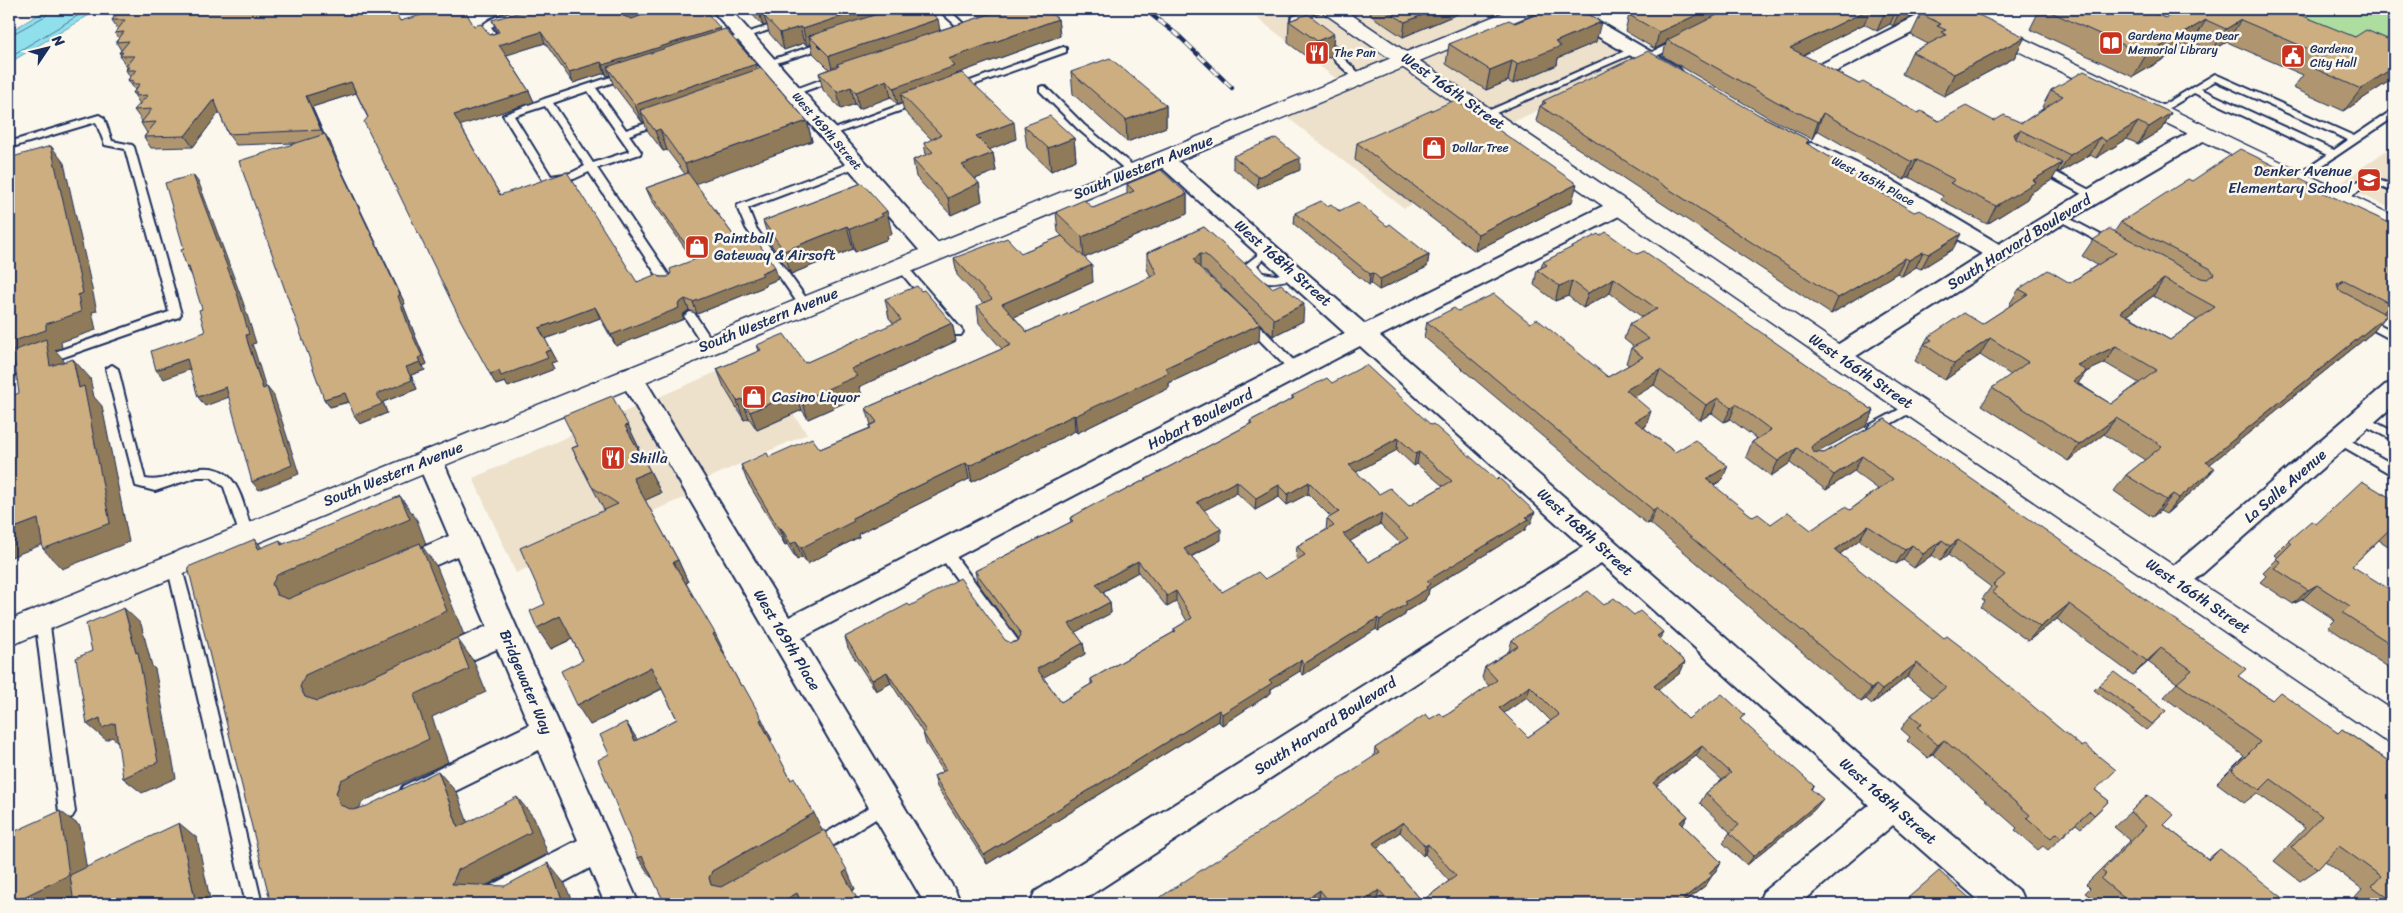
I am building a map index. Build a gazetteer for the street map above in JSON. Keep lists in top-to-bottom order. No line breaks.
{"streets":{"main road":["West 166th Street","South Western Avenue"],"street":["West 169th Street","West 165th Place","South Harvard Boulevard","West 168th Street","Hobart Boulevard","La Salle Avenue","West 169th Place","Bridgewater Way"]},"crossings":[["West 166th Street","South Western Avenue"],["West 166th Street","South Harvard Boulevard"],["West 166th Street","Hobart Boulevard"],["West 166th Street","La Salle Avenue"],["West 169th Street","South Western Avenue"],["South Western Avenue","West 168th Street"],["South Western Avenue","West 169th Place"],["South Western Avenue","Bridgewater Way"],["West 165th Place","South Harvard Boulevard"],["South Harvard Boulevard","West 168th Street"],["West 168th Street","Hobart Boulevard"],["Hobart Boulevard","West 169th Place"]],"places":{"library":["Gardena Mayme Dear Memorial Library"],"restaurant":["The Pan","Shilla"],"public building":["Gardena City Hall"],"shop":["Dollar Tree","Paintball Gateway & Airsoft","Casino Liquor"],"school or university":["Denker Avenue Elementary School"]},"north":"top right"}
